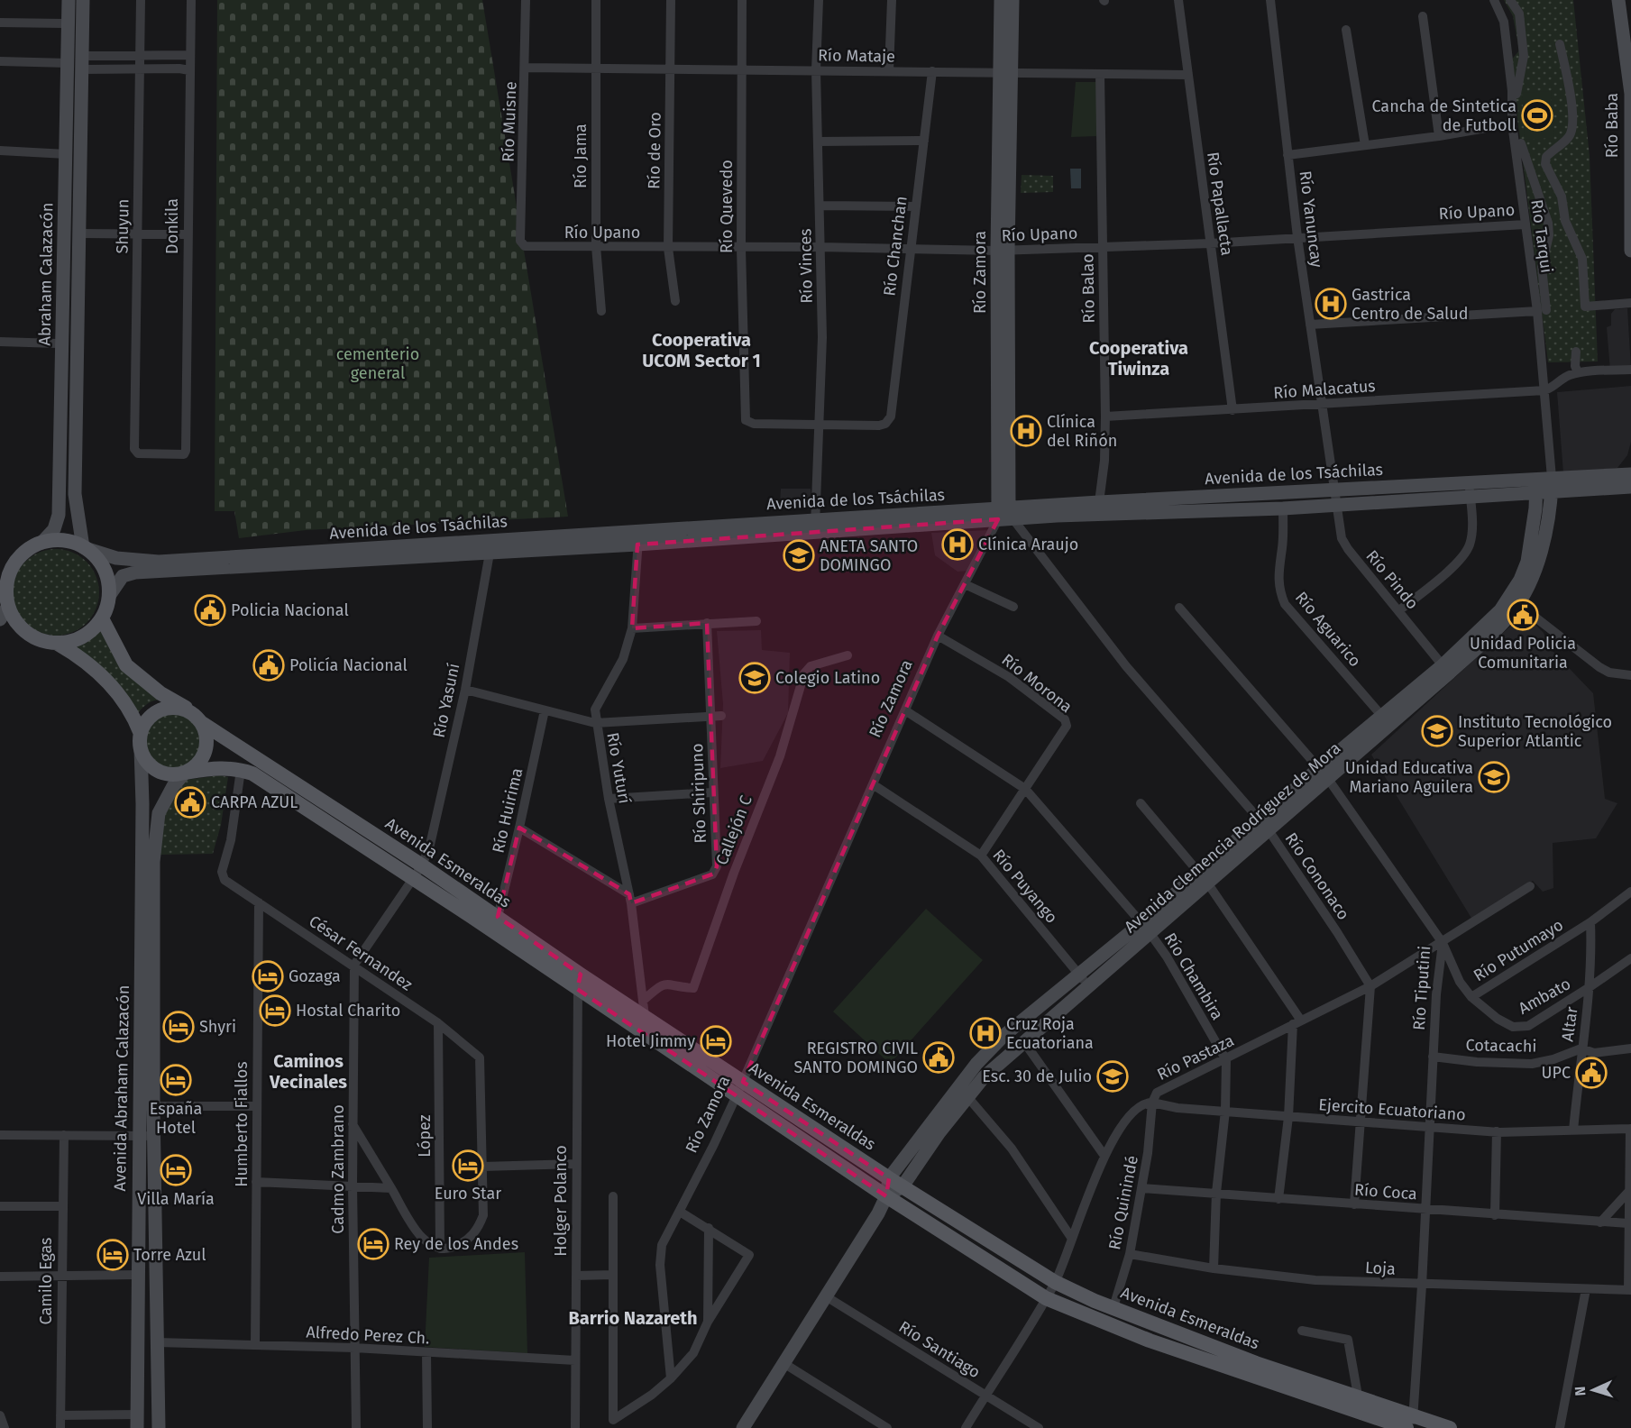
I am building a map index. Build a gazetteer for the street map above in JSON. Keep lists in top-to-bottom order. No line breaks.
{"streets":{"main road":["Río Baba","Río Zamora","Abraham Calazacón","Avenida de los Tsáchilas","Avenida Clemencia Rodríguez de Mora","Avenida Esmeraldas","Avenida Abraham Calazacón"],"street":["Río Mataje","Río Muisne","Río de Oro","Río Jama","Río Papallacta","Río Quevedo","Río Upano","Río Yanuncay","Shuyun","Donkila","Río Tarqui","Río Chanchan","Río Vinces","Río Balao","Río Malacatus","Río Pindo","Río Aguarico","Río Morona","Río Yasuní","Río Yuturí","Río Shiripuno","Río Huirima","Callejón C","Río Cononaco","Río Puyango","Río Putumayo","César Fernandez","Río Chambira","Río Tiputini","Ambato","Altar","Cotacachi","Río Pastaza","Ejercito Ecuatoriano","Humberto Fiallos","López","Cadmo Zambrano","Río Coca","Holger Polanco","Río Quinindé","Loja","Camilo Egas","Alfredo Perez Ch.","Río Santiago"]},"crossings":[["Río Mataje","Río Muisne"],["Río Mataje","Río de Oro"],["Río Mataje","Río Jama"],["Río Mataje","Río Papallacta"],["Río Mataje","Río Quevedo"],["Río Mataje","Río Chanchan"],["Río Mataje","Río Vinces"],["Río Mataje","Río Zamora"],["Río Mataje","Río Balao"],["Río Muisne","Río Upano"],["Río de Oro","Río Upano"],["Río Jama","Río Upano"],["Río Papallacta","Río Upano"],["Río Papallacta","Río Malacatus"],["Río Quevedo","Río Upano"],["Río Quevedo","Río Chanchan"],["Río Quevedo","Río Vinces"],["Río Upano","Río Yanuncay"],["Río Upano","Río Tarqui"],["Río Upano","Río Chanchan"],["Río Upano","Río Vinces"],["Río Upano","Río Zamora"],["Río Upano","Río Balao"],["Río Yanuncay","Río Malacatus"],["Río Yanuncay","Avenida de los Tsáchilas"],["Río Yanuncay","Río Pindo"],["Shuyun","Donkila"],["Río Tarqui","Río Malacatus"],["Río Tarqui","Avenida de los Tsáchilas"],["Río Tarqui","Avenida Clemencia Rodríguez de Mora"],["Río Chanchan","Río Vinces"],["Río Vinces","Avenida de los Tsáchilas"],["Río Zamora","Avenida de los Tsáchilas"],["Río Zamora","Río Morona"],["Río Zamora","Avenida Esmeraldas"],["Río Zamora","Río Cononaco"],["Río Zamora","Río Puyango"],["Río Zamora","Río Chambira"],["Abraham Calazacón","Avenida de los Tsáchilas"],["Abraham Calazacón","Avenida Esmeraldas"],["Abraham Calazacón","Avenida Abraham Calazacón"],["Río Balao","Río Malacatus"],["Río Balao","Avenida de los Tsáchilas"],["Avenida de los Tsáchilas","Río Pindo"],["Avenida de los Tsáchilas","Río Aguarico"],["Avenida de los Tsáchilas","Río Yasuní"],["Avenida de los Tsáchilas","Río Yuturí"],["Avenida de los Tsáchilas","Avenida Clemencia Rodríguez de Mora"],["Avenida de los Tsáchilas","Avenida Esmeraldas"],["Avenida de los Tsáchilas","Río Cononaco"],["Avenida de los Tsáchilas","Avenida Abraham Calazacón"],["Río Pindo","Avenida Clemencia Rodríguez de Mora"],["Río Aguarico","Avenida Clemencia Rodríguez de Mora"],["Río Morona","Río Puyango"],["Río Morona","Río Chambira"],["Río Yasuní","Avenida Esmeraldas"],["Río Yuturí","Río Shiripuno"],["Río Yuturí","Callejón C"],["Río Yuturí","Avenida Esmeraldas"],["Río Huirima","Avenida Esmeraldas"],["Callejón C","Avenida Esmeraldas"],["Avenida Clemencia Rodríguez de Mora","Avenida Esmeraldas"],["Avenida Clemencia Rodríguez de Mora","Río Cononaco"],["Avenida Clemencia Rodríguez de Mora","Río Puyango"],["Avenida Clemencia Rodríguez de Mora","Río Chambira"],["Avenida Clemencia Rodríguez de Mora","Río Tiputini"],["Avenida Clemencia Rodríguez de Mora","Río Santiago"],["Avenida Esmeraldas","César Fernandez"],["Avenida Esmeraldas","Río Tiputini"],["Avenida Esmeraldas","Río Pastaza"],["Avenida Esmeraldas","Avenida Abraham Calazacón"],["Avenida Esmeraldas","Holger Polanco"],["Avenida Esmeraldas","Río Quinindé"],["Río Cononaco","Río Pastaza"],["Río Putumayo","Río Tiputini"],["Río Putumayo","Ambato"],["Río Putumayo","Altar"],["Río Putumayo","Río Pastaza"],["César Fernandez","Humberto Fiallos"],["César Fernandez","López"],["César Fernandez","Cadmo Zambrano"],["Río Chambira","Río Pastaza"],["Río Tiputini","Cotacachi"],["Río Tiputini","Río Pastaza"],["Río Tiputini","Ejercito Ecuatoriano"],["Río Tiputini","Río Coca"],["Río Tiputini","Loja"],["Ambato","Altar"],["Altar","Cotacachi"],["Altar","Ejercito Ecuatoriano"],["Río Pastaza","Ejercito Ecuatoriano"],["Río Pastaza","Río Quinindé"],["Río Pastaza","Río Santiago"],["Avenida Abraham Calazacón","Alfredo Perez Ch."],["Ejercito Ecuatoriano","Río Quinindé"],["Humberto Fiallos","Alfredo Perez Ch."],["Cadmo Zambrano","Alfredo Perez Ch."],["Río Coca","Río Quinindé"],["Holger Polanco","Alfredo Perez Ch."],["Río Quinindé","Loja"]],"districts":["Cooperativa UCOM Sector 1","Cooperativa Tiwinza","Caminos Vecinales","Barrio Nazareth"],"parks":["cementerio general"],"places":{"sports":["Cancha de Sintetica de Futboll"],"hospital":["Gastrica Centro de Salud","Clínica del Riñón","Clínica Araujo","Cruz Roja Ecuatoriana"],"school or university":["ANETA SANTO DOMINGO","Colegio Latino","Instituto Tecnológico Superior Atlantic","Unidad Educativa Mariano Aguilera","Esc. 30 de Julio"],"public building":["Policia Nacional","Unidad Policia Comunitaria","Policía Nacional","CARPA AZUL","REGISTRO CIVIL SANTO DOMINGO","UPC"],"hotel":["Gozaga","Hostal Charito","Shyri","Hotel Jimmy","España Hotel","Euro Star","Villa María","Rey de los Andes","Torre Azul"]},"north":"left"}
